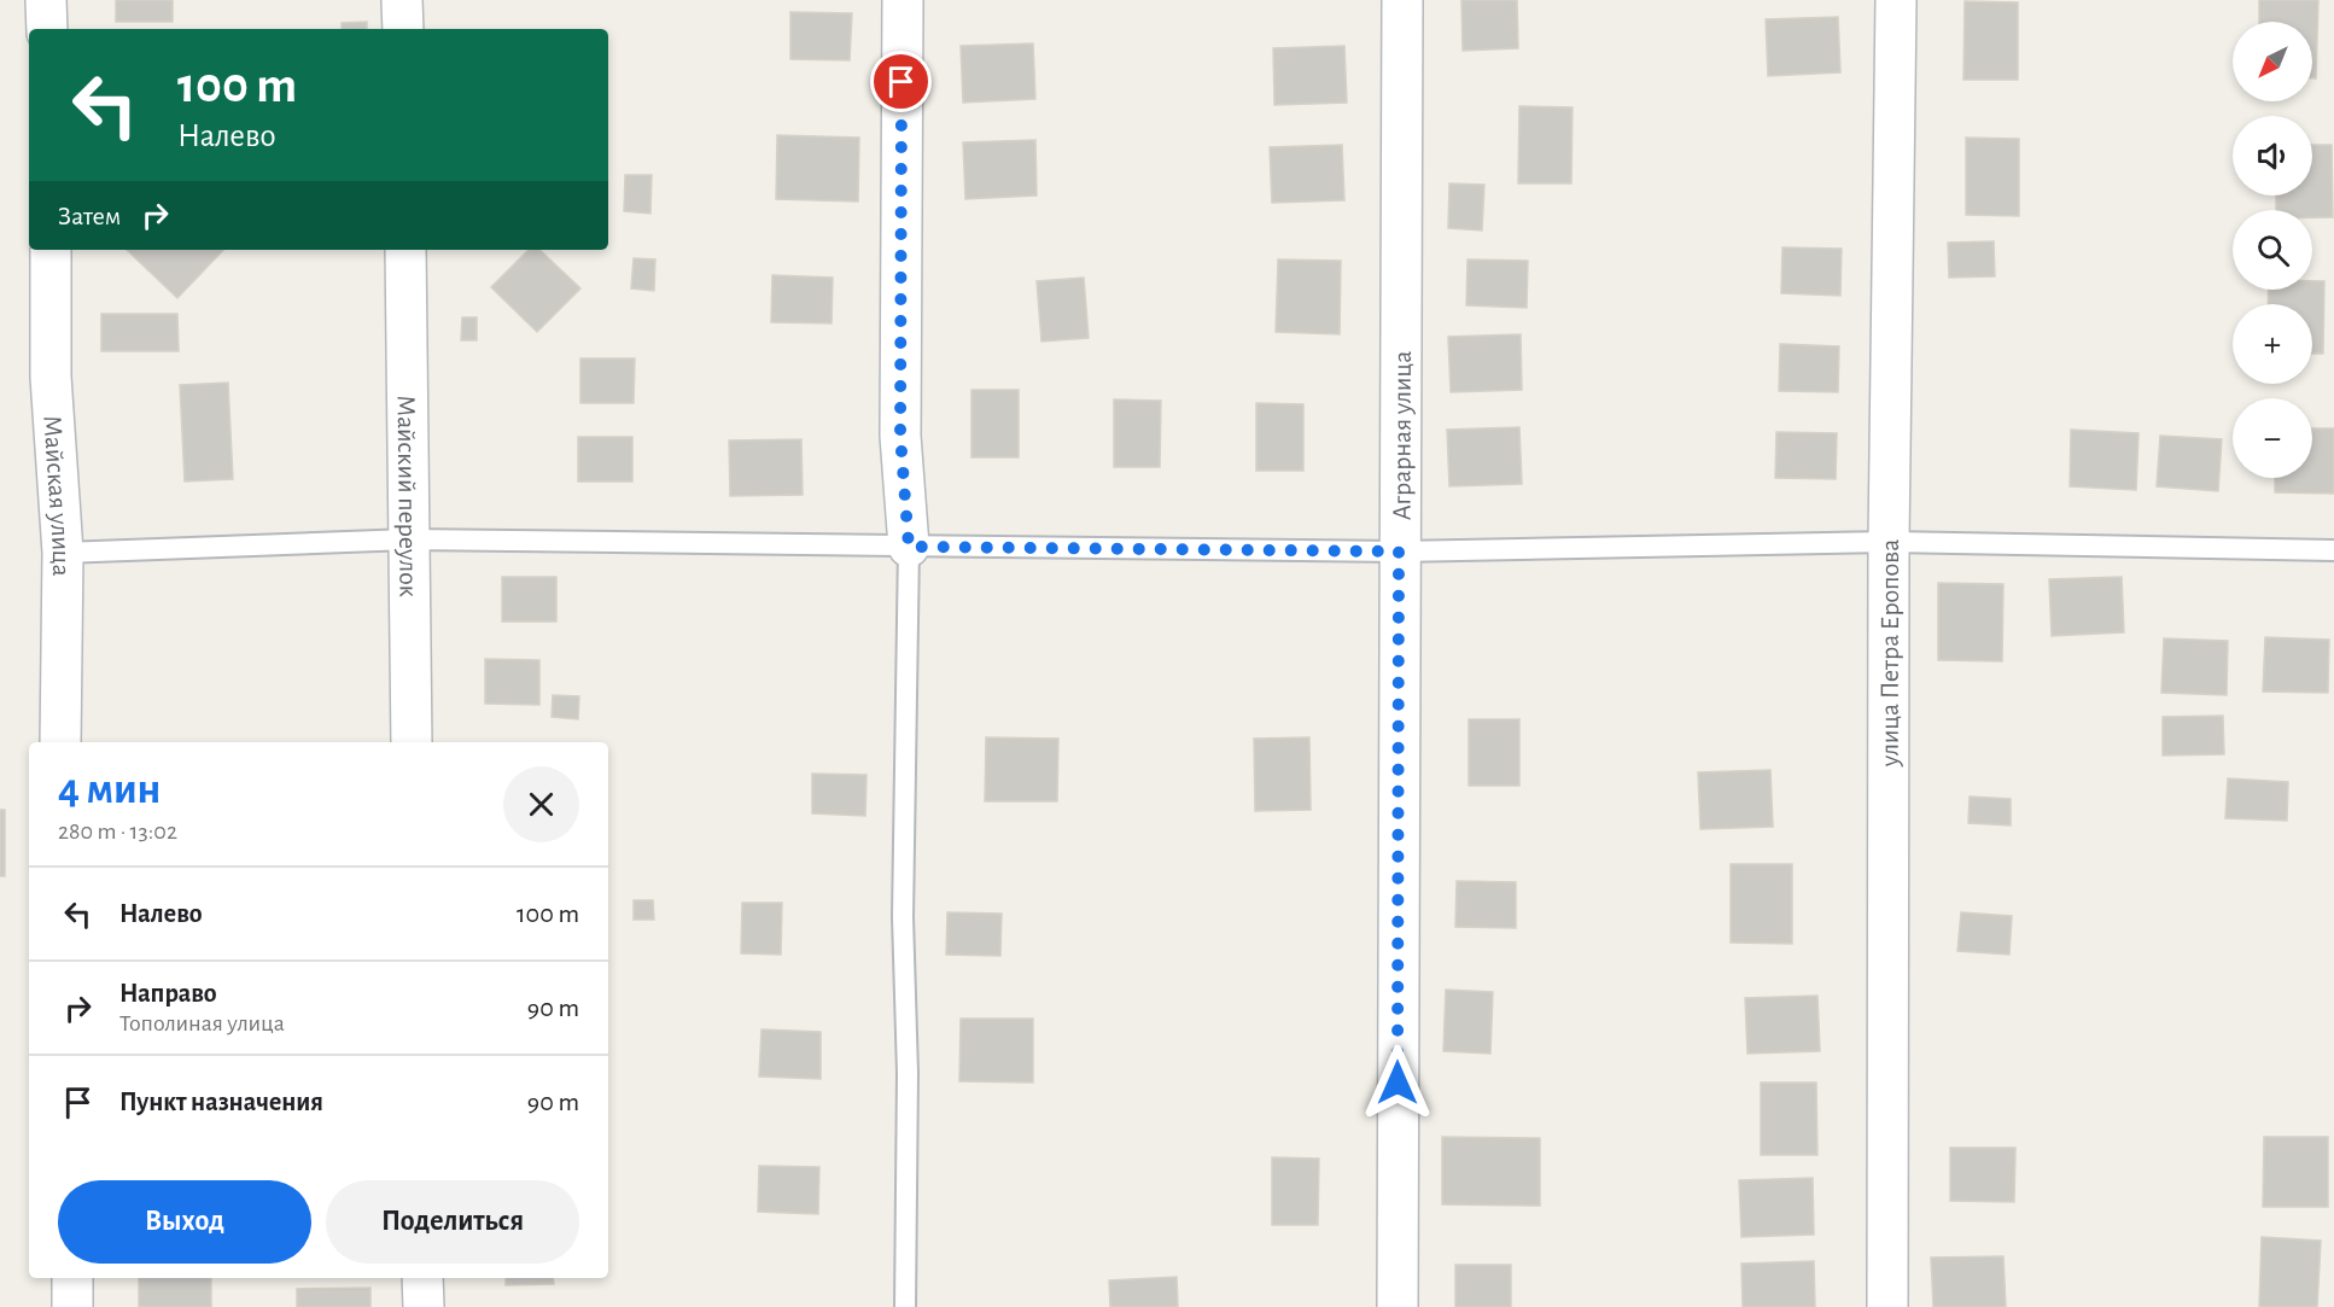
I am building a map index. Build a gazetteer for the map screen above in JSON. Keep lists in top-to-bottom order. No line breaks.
{"streets":{"street":["Аграрная улица","Майская улица","Майский переулок","улица Петра Еропова"]},"north":"bottom left","page":{"map_buttons":["+","−"],"turn":["100 m","Налево"],"then":"Затем","heading":["4 мин","280 m · 13:02"],"list":[{"name":"Налево","value":"100 m"},{"name":"Направо","note":"Тополиная улица","value":"90 m"},{"name":"Пункт назначения","value":"90 m"}],"buttons":["Выход","Поделиться"]}}
